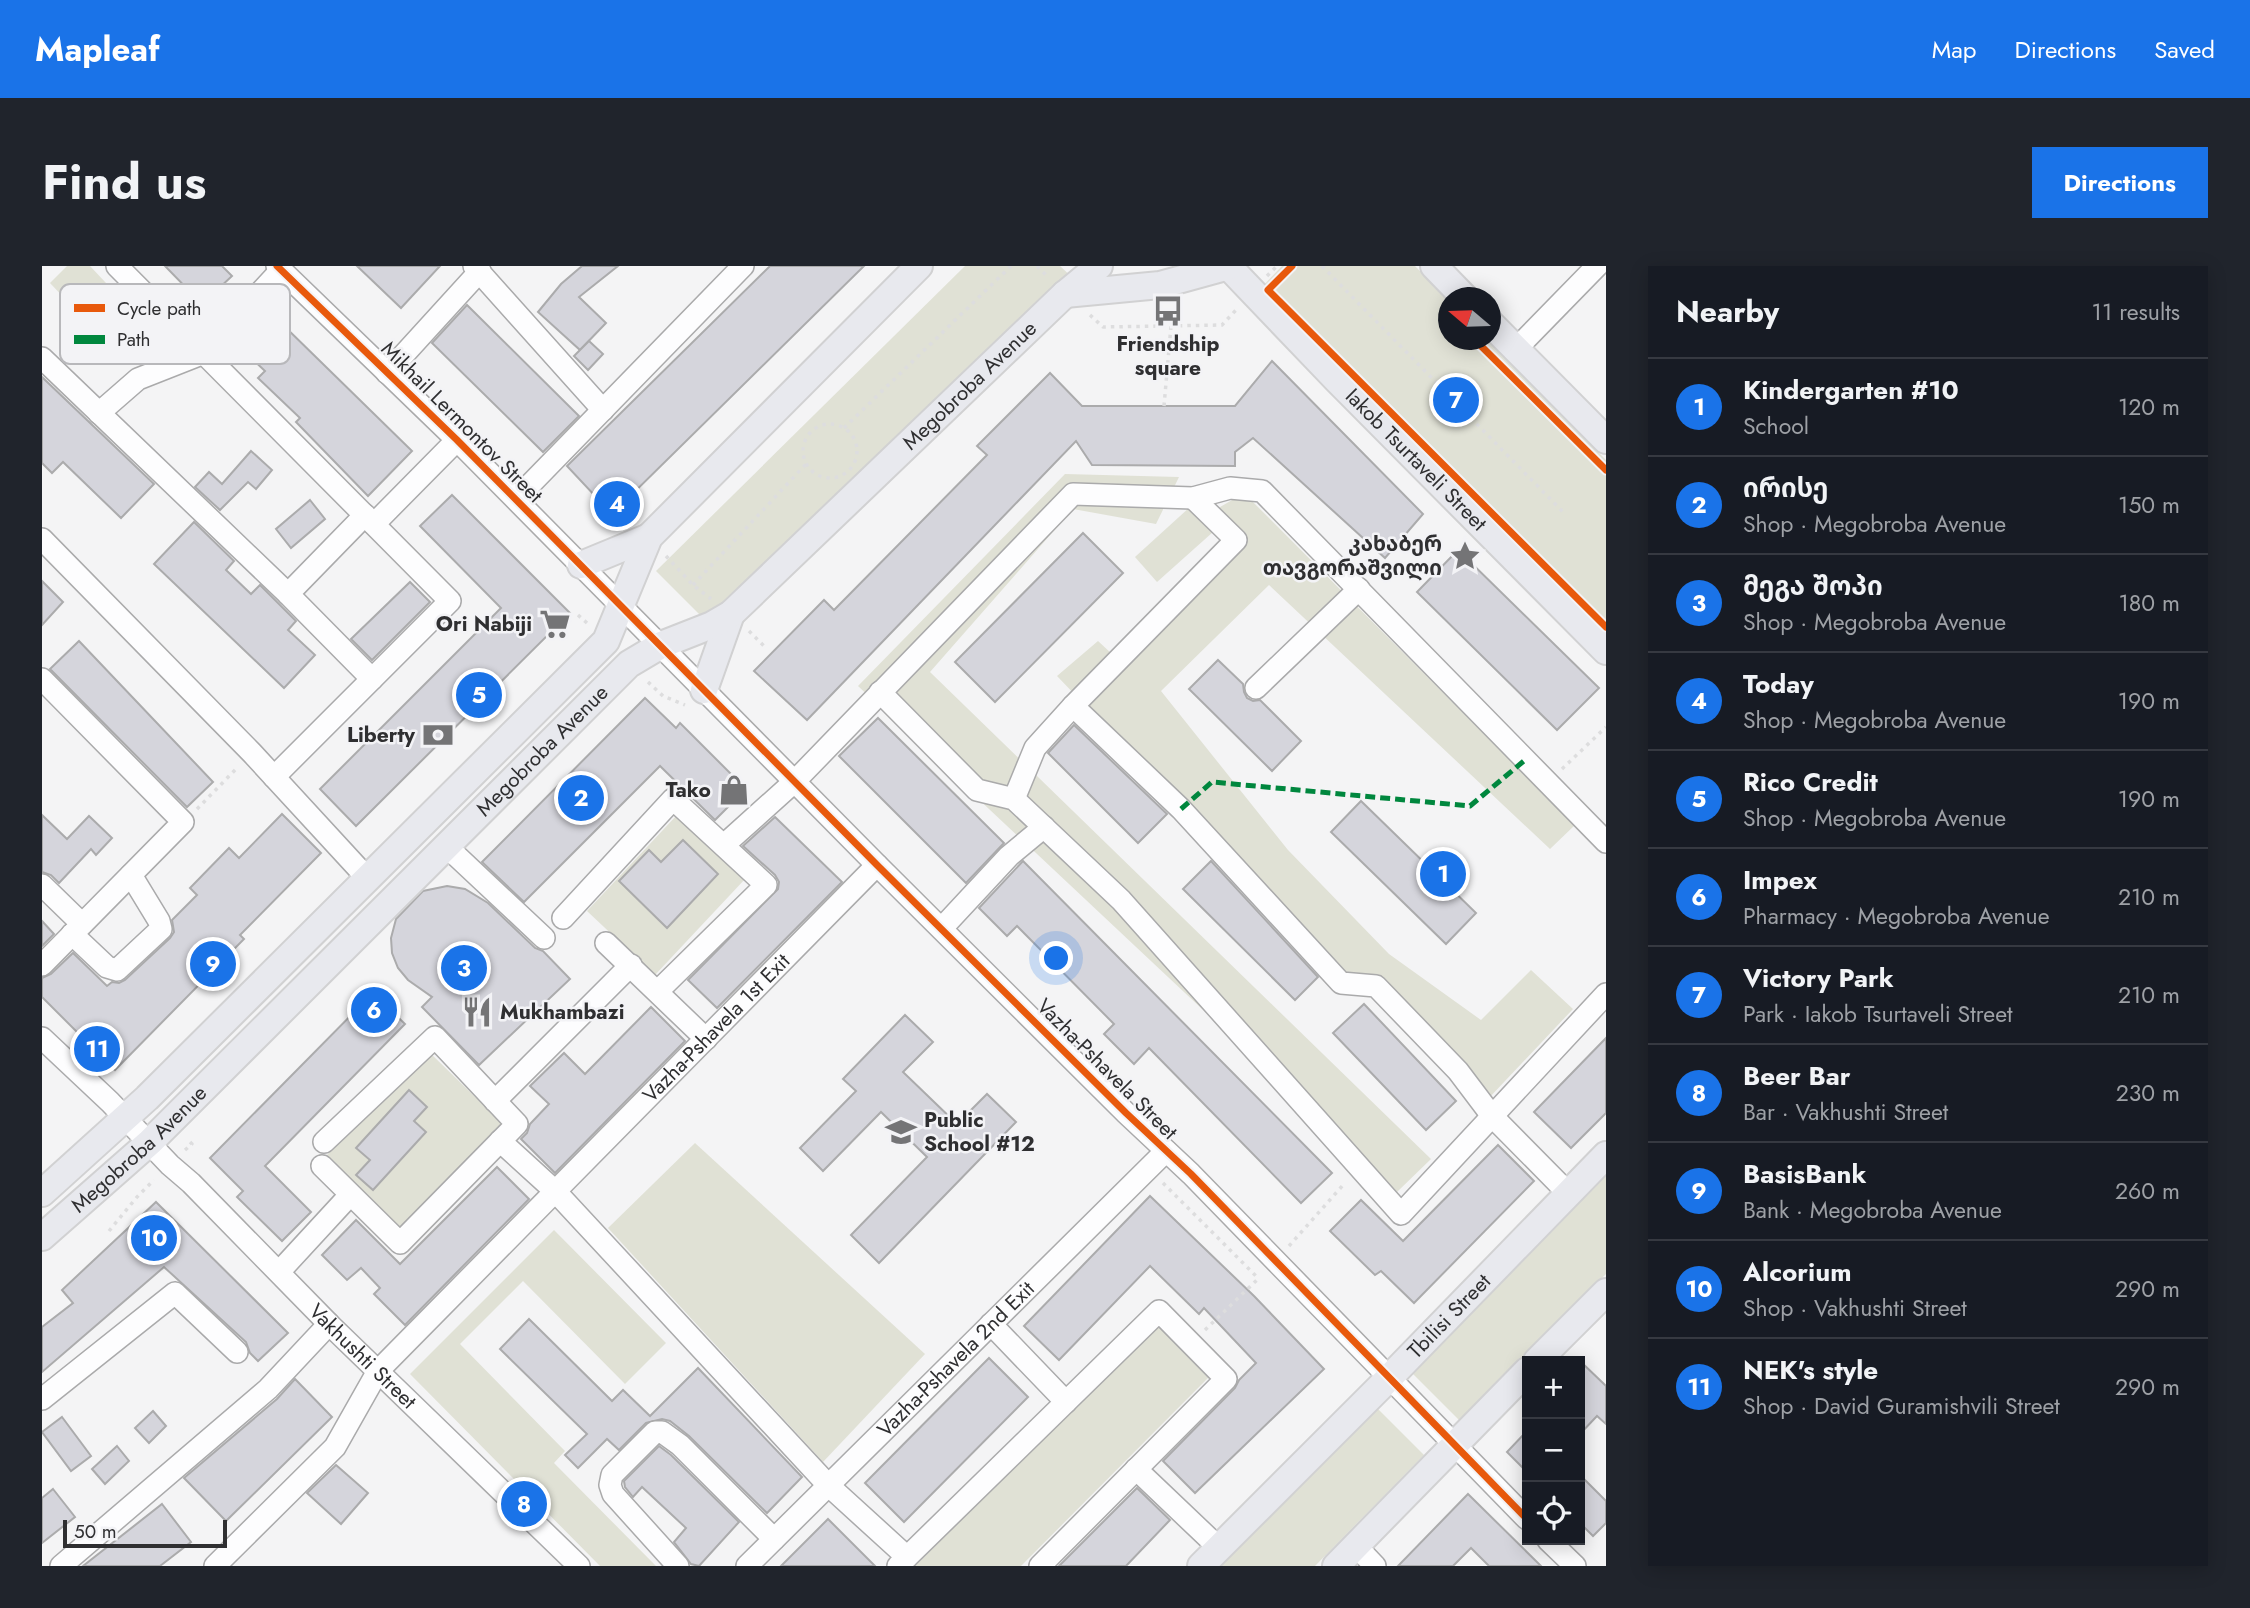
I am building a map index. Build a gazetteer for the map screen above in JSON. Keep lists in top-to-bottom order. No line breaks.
{"streets":{"main road":["Megobroba Avenue","Iakob Tsurtaveli Street","Tbilisi Street"],"street":["Mikhail Lermontov Street","Vazha-Pshavela 1st Exit","Vazha-Pshavela Street","Vakhushti Street","Vazha-Pshavela 2nd Exit"]},"crossings":[["Megobroba Avenue","Mikhail Lermontov Street"],["Megobroba Avenue","Vazha-Pshavela Street"],["Megobroba Avenue","Vakhushti Street"],["Mikhail Lermontov Street","Vazha-Pshavela Street"],["Vazha-Pshavela 1st Exit","Vazha-Pshavela Street"],["Vazha-Pshavela 1st Exit","Vakhushti Street"],["Vazha-Pshavela Street","Tbilisi Street"],["Vazha-Pshavela Street","Vazha-Pshavela 2nd Exit"]],"places":{"bus stop":["Friendship square"],"place":["კახაბერ თავგორაშვილი"],"supermarket":["Ori Nabiji"],"bank":["Liberty"],"shop":["Tako"],"restaurant":["Mukhambazi"],"school or university":["Public School #12"]},"legend":["Cycle path","Path"],"scale_bar":"50 m","north":"left","page":{"header":"Mapleaf","nav":["Map","Directions","Saved"],"title":"Find us","buttons":"Directions","heading":["Nearby","11 results"],"list":[{"mark":"1","name":"Kindergarten #10","note":"School","value":"120 m"},{"mark":"2","name":"ირისე","note":"Shop · Megobroba Avenue","value":"150 m"},{"mark":"3","name":"მეგა შოპი","note":"Shop · Megobroba Avenue","value":"180 m"},{"mark":"4","name":"Today","note":"Shop · Megobroba Avenue","value":"190 m"},{"mark":"5","name":"Rico Credit","note":"Shop · Megobroba Avenue","value":"190 m"},{"mark":"6","name":"Impex","note":"Pharmacy · Megobroba Avenue","value":"210 m"},{"mark":"7","name":"Victory Park","note":"Park · Iakob Tsurtaveli Street","value":"210 m"},{"mark":"8","name":"Beer Bar","note":"Bar · Vakhushti Street","value":"230 m"},{"mark":"9","name":"BasisBank","note":"Bank · Megobroba Avenue","value":"260 m"},{"mark":"10","name":"Alcorium","note":"Shop · Vakhushti Street","value":"290 m"},{"mark":"11","name":"NEK's style","note":"Shop · David Guramishvili Street","value":"290 m"}],"pins":["7","4","5","2","1","9","3","6","11","10","8"],"map_buttons":["+","−"],"scale":"50 m"}}
